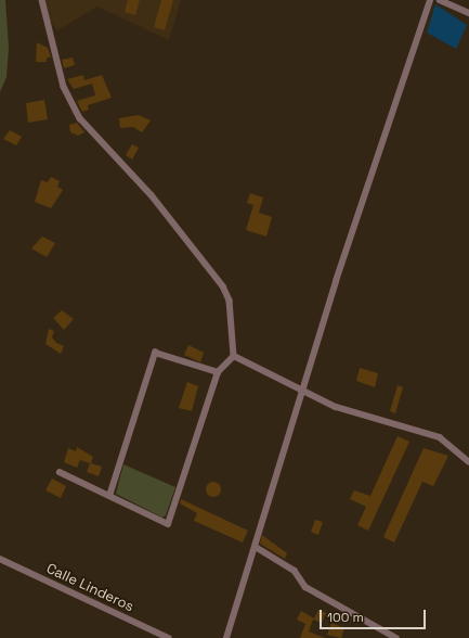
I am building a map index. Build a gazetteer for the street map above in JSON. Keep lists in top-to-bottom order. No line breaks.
{"streets":{"street":["Calle Linderos"]},"scale_bar":"100 m"}
